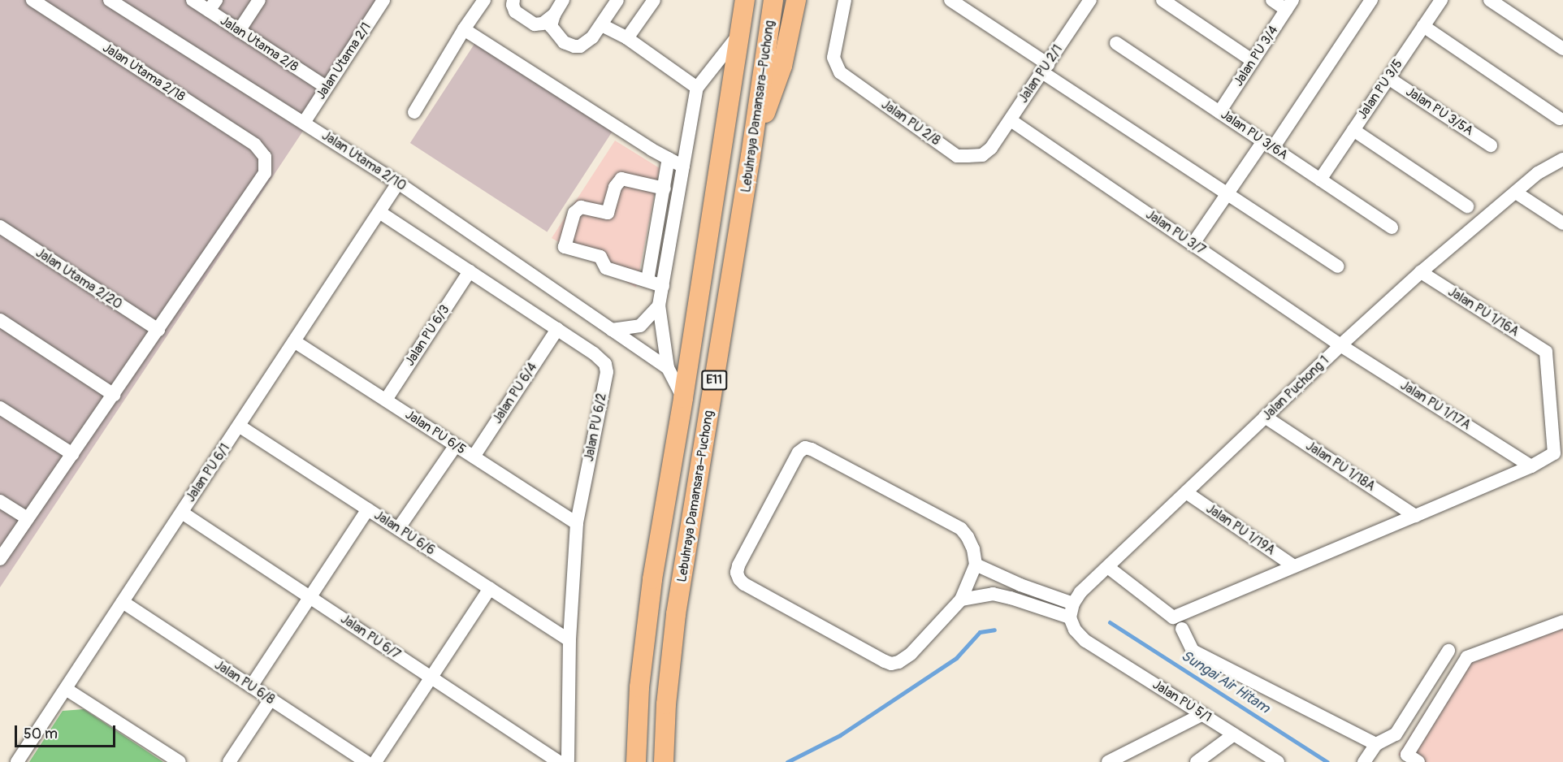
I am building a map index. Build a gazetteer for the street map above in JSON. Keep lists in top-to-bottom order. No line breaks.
{"streets":{"highway":["Lebuhraya Damansara–Puchong","E11"],"street":["Jalan Utama 2/8","Jalan PU 3/4","Jalan Utama 2/1","Jalan Utama 2/18","Jalan PU 2/1","Jalan PU 3/5","Jalan PU 3/5A","Jalan PU 2/8","Jalan PU 3/6A","Jalan Utama 2/10","Jalan PU 3/7","Jalan Utama 2/20","Jalan PU 1/16A","Jalan PU 6/3","Jalan Puchong 1","Jalan PU 6/4","Jalan PU 1/17A","Jalan PU 6/2","Jalan PU 6/5","Jalan PU 1/18A","Jalan PU 6/1","Jalan PU 1/19A","Jalan PU 6/6","Jalan PU 6/7","Jalan PU 6/8","Jalan PU 5/1"]},"crossings":[["Jalan Utama 2/8","Jalan Utama 2/1"],["Jalan PU 3/4","Jalan PU 3/6A"],["Jalan Utama 2/1","Jalan Utama 2/10"],["Jalan Utama 2/18","Jalan Utama 2/20"],["Jalan PU 2/1","Jalan PU 2/8"],["Jalan PU 2/1","Jalan PU 3/7"],["Jalan PU 3/5","Jalan PU 3/5A"],["Jalan PU 3/5","Jalan PU 3/6A"],["Lebuhraya Damansara–Puchong","Jalan Utama 2/10"],["Jalan Utama 2/10","Jalan PU 6/1"],["Jalan PU 3/7","Jalan Puchong 1"],["Jalan PU 3/7","Jalan PU 1/17A"],["Jalan PU 1/16A","Jalan Puchong 1"],["Jalan PU 1/16A","Jalan PU 1/17A"],["Jalan PU 6/3","Jalan PU 6/2"],["Jalan PU 6/3","Jalan PU 6/5"],["Jalan Puchong 1","Jalan PU 1/17A"],["Jalan Puchong 1","Jalan PU 1/18A"],["Jalan Puchong 1","Jalan PU 1/19A"],["Jalan Puchong 1","Jalan PU 5/1"],["Jalan PU 6/4","Jalan PU 6/2"],["Jalan PU 6/4","Jalan PU 6/5"],["Jalan PU 6/2","Jalan PU 6/5"],["Jalan PU 6/2","Jalan PU 6/1"],["Jalan PU 6/2","Jalan PU 6/6"],["Jalan PU 6/5","Jalan PU 6/1"],["Jalan PU 6/1","Jalan PU 6/6"],["Jalan PU 6/1","Jalan PU 6/7"],["Jalan PU 6/1","Jalan PU 6/8"]],"water":["Sungai Air Hitam"],"scale_bar":"50 m"}
